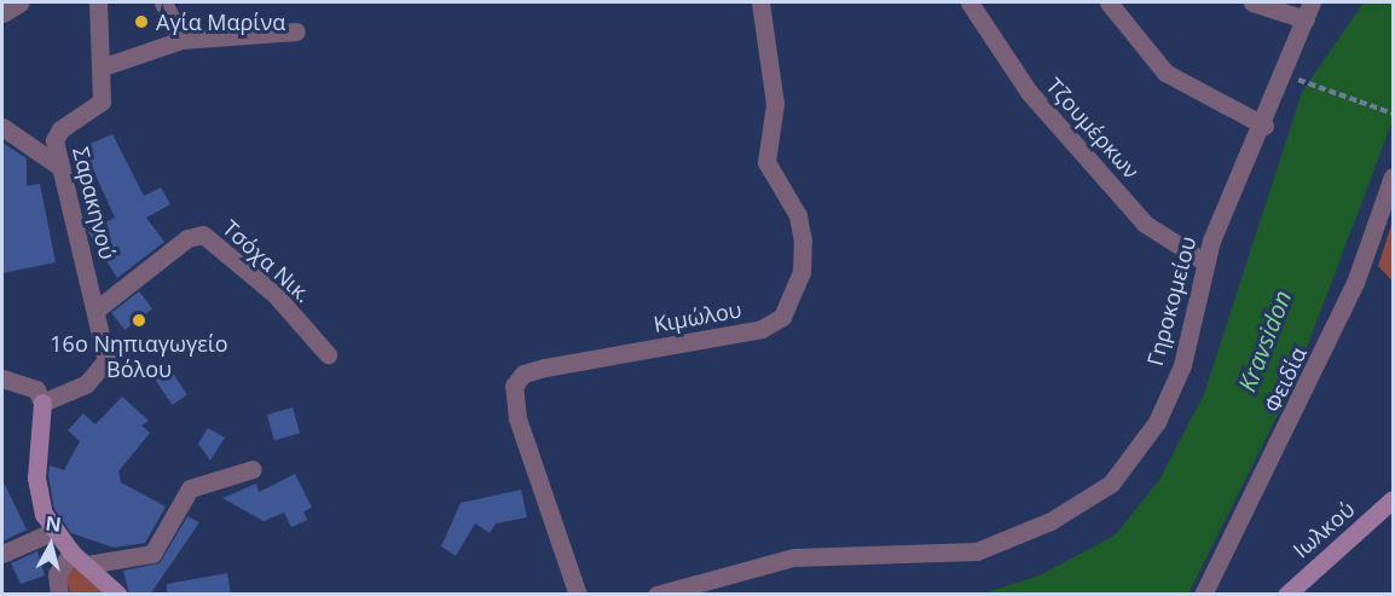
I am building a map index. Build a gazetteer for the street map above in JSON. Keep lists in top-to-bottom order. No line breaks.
{"streets":{"street":["Τζουμέρκων","Σαρακηνού","Τσόχα Νικ.","Γηροκομείου","Κιμώλου","Φειδία","Ιωλκού"]},"crossings":[["Τζουμέρκων","Γηροκομείου"],["Σαρακηνού","Τσόχα Νικ."]],"water":["Kravsidon"],"places":["Αγία Μαρίνα","16ο Νηπιαγωγείο Βόλου"],"north":"top"}
